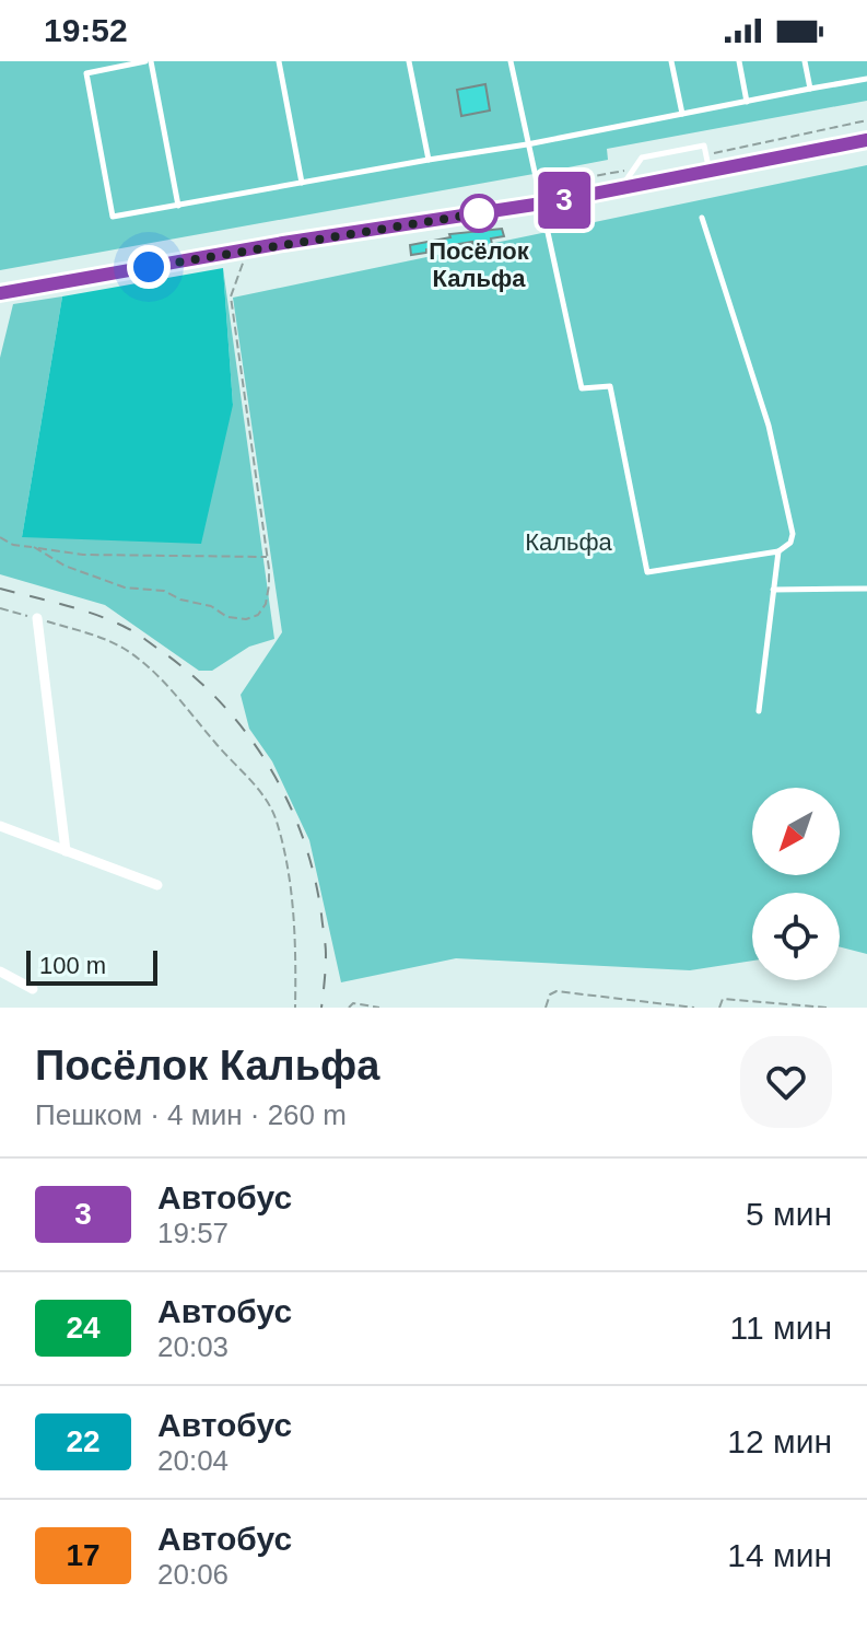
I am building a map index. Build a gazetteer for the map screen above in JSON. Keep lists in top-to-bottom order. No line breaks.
{"parks":["Кальфа"],"places":["Посёлок Кальфа"],"lines":["bus line 3"],"scale_bar":"100 m","north":"bottom left","page":{"status":"19:52","on_map":"3","scale":"100 m","heading":["Посёлок Кальфа","Пешком · 4 мин · 260 m"],"list":[{"mark":"3","name":"Автобус","note":"19:57","value":"5 мин"},{"mark":"24","name":"Автобус","note":"20:03","value":"11 мин"},{"mark":"22","name":"Автобус","note":"20:04","value":"12 мин"},{"mark":"17","name":"Автобус","note":"20:06","value":"14 мин"}]}}
